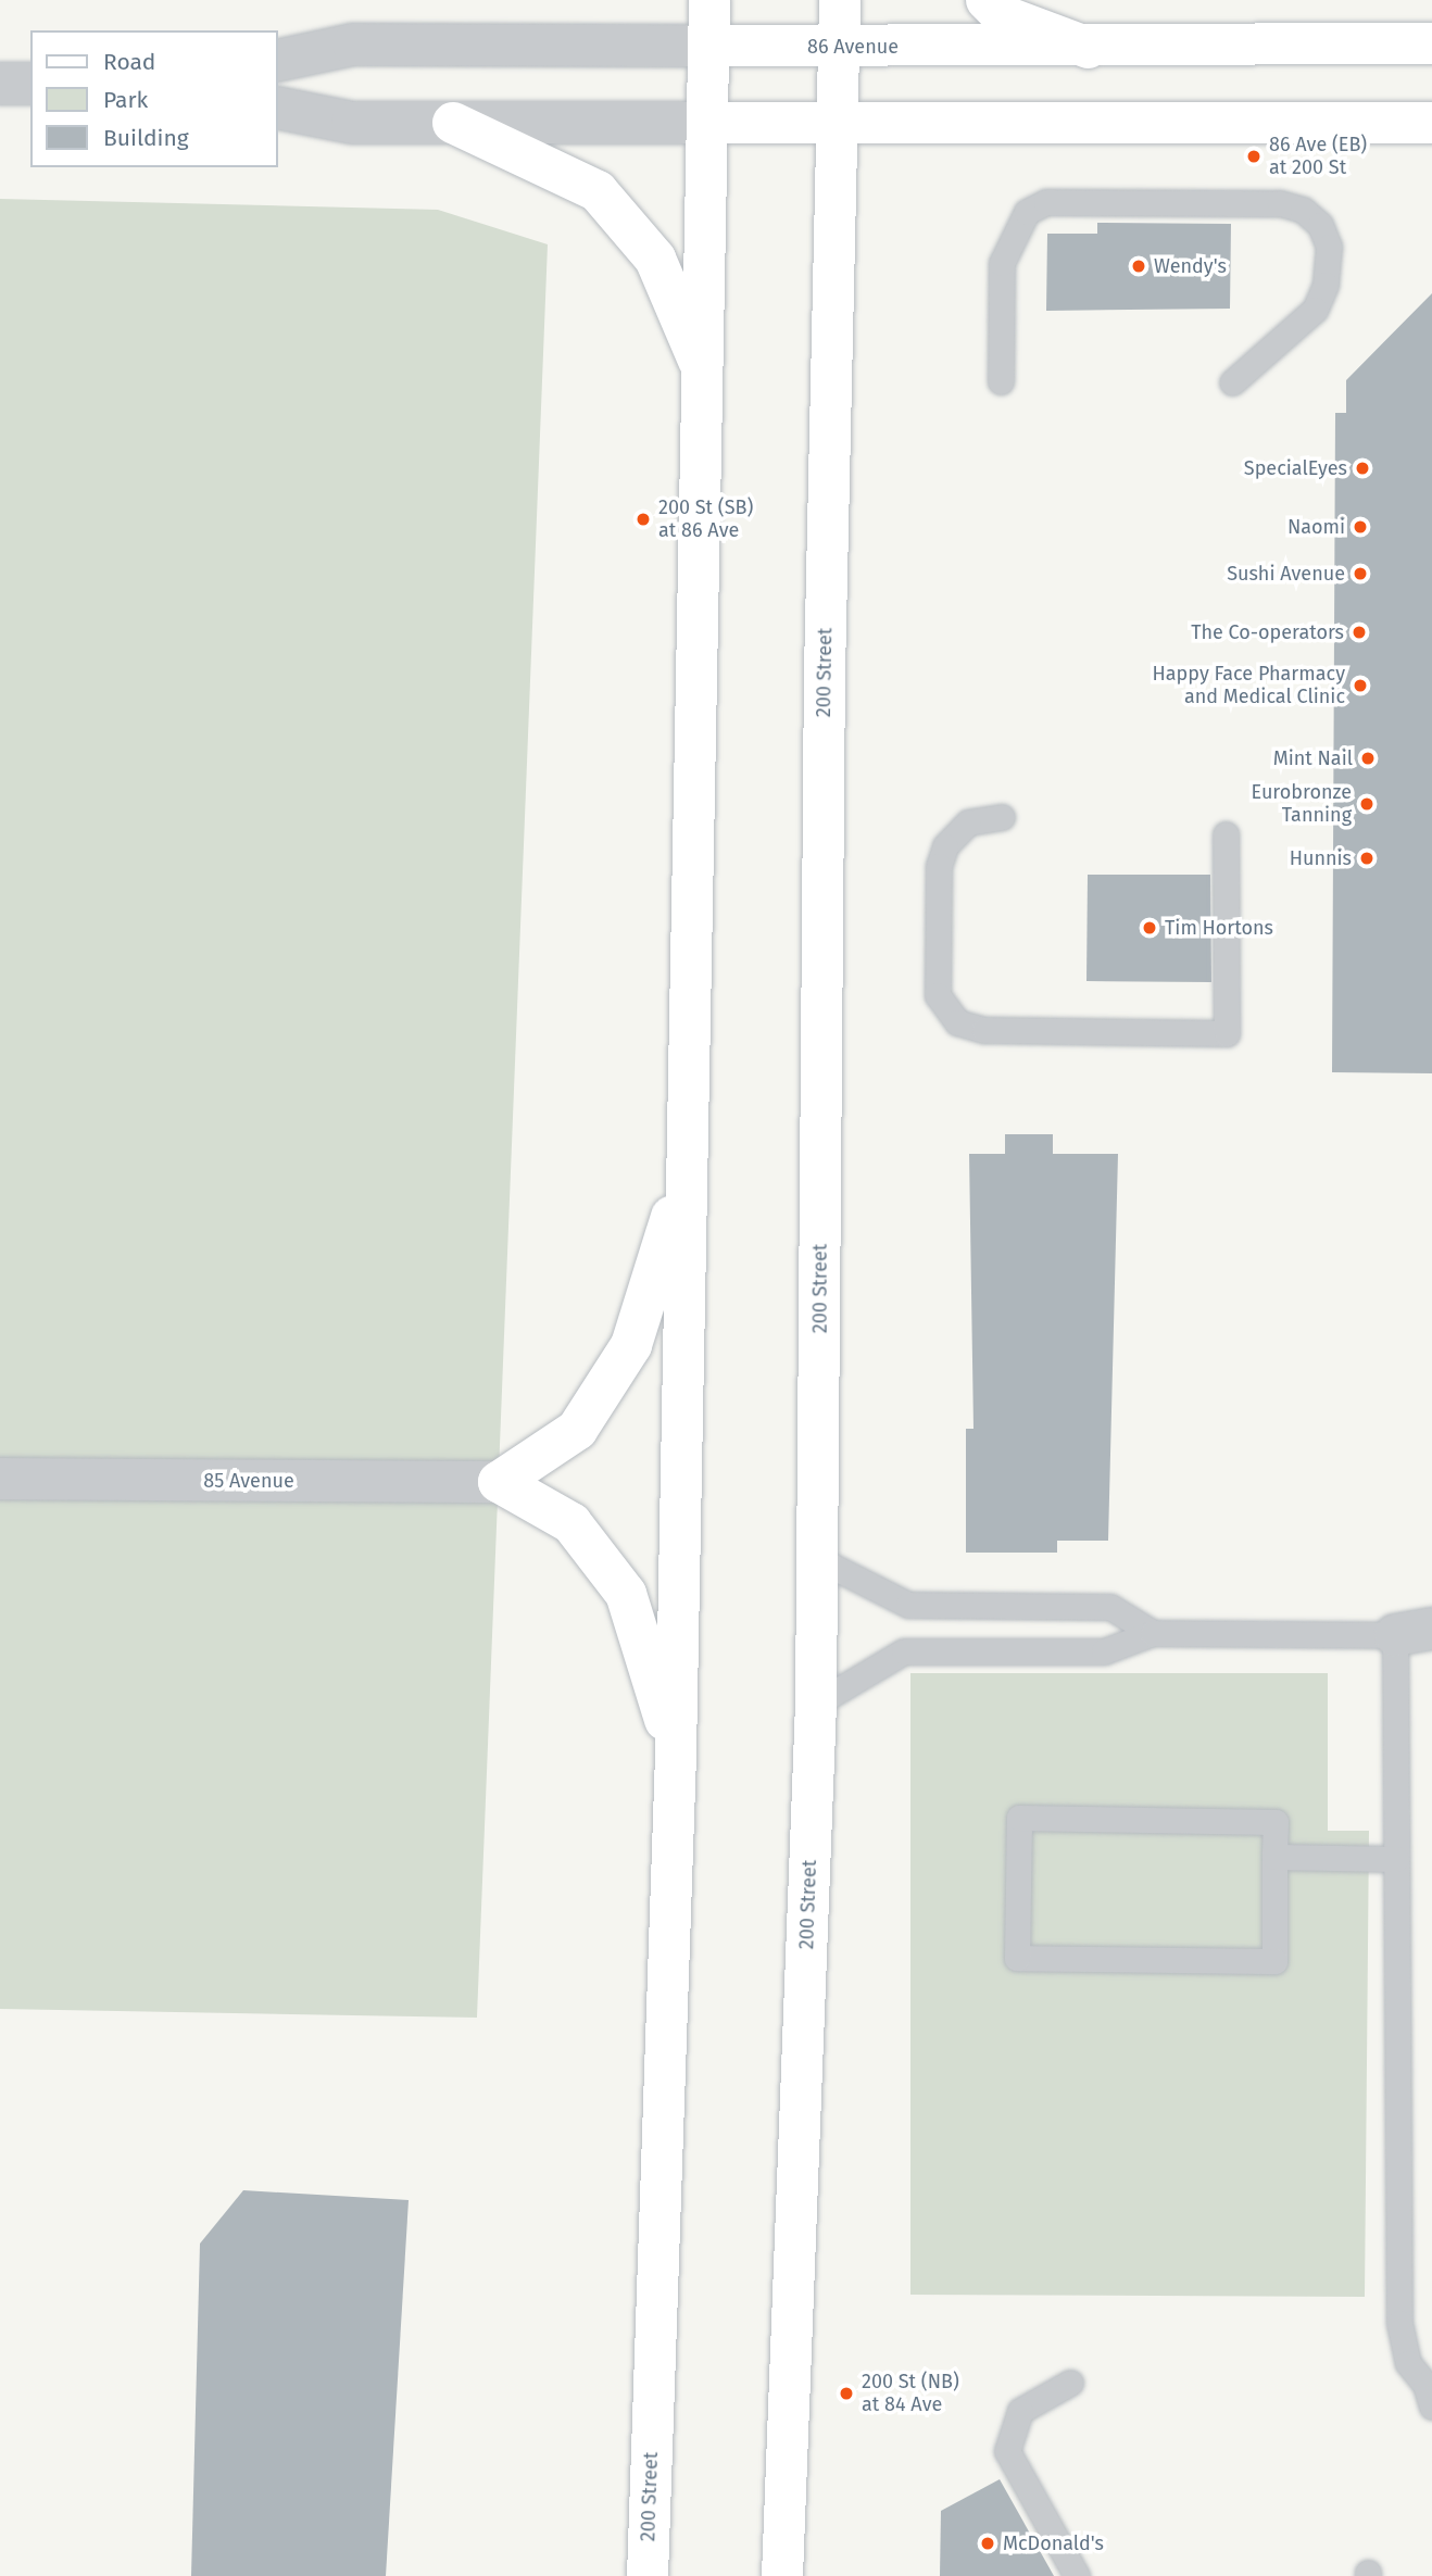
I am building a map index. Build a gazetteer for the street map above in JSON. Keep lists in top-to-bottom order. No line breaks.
{"streets":{"main road":["86 Avenue","200 Street"],"street":["85 Avenue"]},"crossings":[["86 Avenue","200 Street"]],"places":["86 Ave (EB) at 200 St","Wendy's","SpecialEyes","200 St (SB) at 86 Ave","Naomi","Sushi Avenue","The Co-operators","Happy Face Pharmacy and Medical Clinic","Mint Nail","Eurobronze Tanning","Hunnis","Tim Hortons","200 St (NB) at 84 Ave","McDonald's"],"legend":["Road","Park","Building"]}
